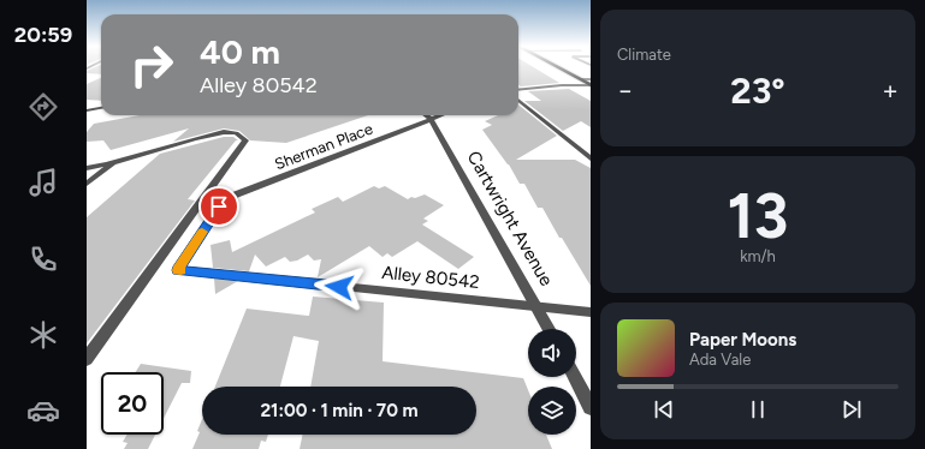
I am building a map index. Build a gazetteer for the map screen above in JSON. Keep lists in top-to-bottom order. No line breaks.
{"streets":{"street":["Sherman Place","Cartwright Avenue","Alley 80542"]},"crossings":[["Sherman Place","Cartwright Avenue"],["Sherman Place","Alley 80542"],["Cartwright Avenue","Alley 80542"]],"page":{"tabs":"20:59","tile":["Climate",["13","km/h"]],"turn":["40 m","Alley 80542"],"heat":["−","23°","+"],"song":["Paper Moons","Ada Vale"],"limit":"20","trip":"21:00 · 1 min · 70 m"}}
